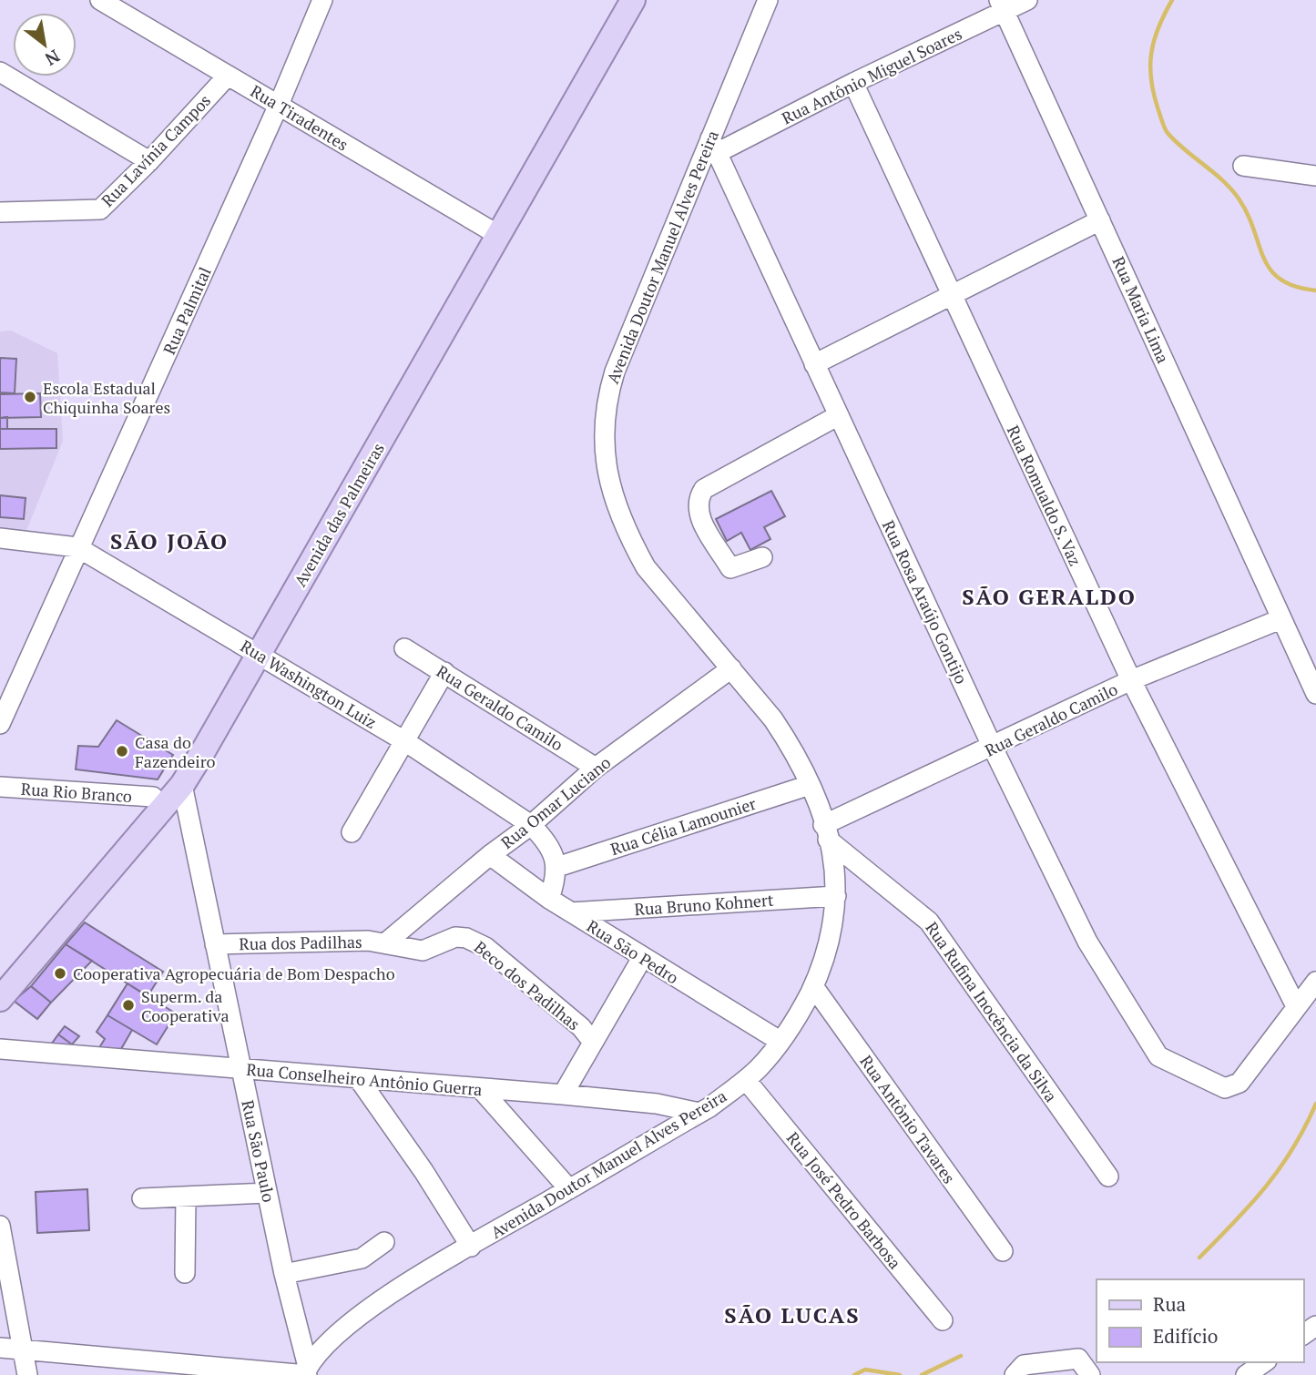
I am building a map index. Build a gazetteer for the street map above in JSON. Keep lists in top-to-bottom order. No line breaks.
{"streets":{"main road":["Avenida das Palmeiras"],"street":["Rua Antônio Miguel Soares","Rua Tiradentes","Rua Lavínia Campos","Avenida Doutor Manuel Alves Pereira","Rua Maria Lima","Rua Palmital","Rua Romualdo S. Vaz","Rua Rosa Araújo Gontijo","Rua Washington Luiz","Rua Geraldo Camilo","Rua Rio Branco","Rua Omar Luciano","Rua Célia Lamounier","Rua Bruno Kohnert","Rua dos Padilhas","Rua São Pedro","Beco dos Padilhas","Rua Rufina Inocência da Silva","Rua Conselheiro Antônio Guerra","Rua Antônio Tavares","Rua São Paulo","Rua José Pedro Barbosa"]},"crossings":[["Rua Antônio Miguel Soares","Avenida Doutor Manuel Alves Pereira"],["Rua Antônio Miguel Soares","Rua Maria Lima"],["Rua Antônio Miguel Soares","Rua Romualdo S. Vaz"],["Rua Antônio Miguel Soares","Rua Rosa Araújo Gontijo"],["Rua Tiradentes","Rua Lavínia Campos"],["Rua Tiradentes","Rua Palmital"],["Rua Tiradentes","Avenida das Palmeiras"],["Avenida Doutor Manuel Alves Pereira","Rua Rosa Araújo Gontijo"],["Avenida Doutor Manuel Alves Pereira","Rua Geraldo Camilo"],["Avenida Doutor Manuel Alves Pereira","Rua Omar Luciano"],["Avenida Doutor Manuel Alves Pereira","Rua Célia Lamounier"],["Avenida Doutor Manuel Alves Pereira","Rua Bruno Kohnert"],["Avenida Doutor Manuel Alves Pereira","Rua São Pedro"],["Avenida Doutor Manuel Alves Pereira","Rua Rufina Inocência da Silva"],["Avenida Doutor Manuel Alves Pereira","Rua Conselheiro Antônio Guerra"],["Avenida Doutor Manuel Alves Pereira","Rua Antônio Tavares"],["Avenida Doutor Manuel Alves Pereira","Rua São Paulo"],["Avenida Doutor Manuel Alves Pereira","Rua José Pedro Barbosa"],["Rua Maria Lima","Rua Geraldo Camilo"],["Rua Palmital","Rua Washington Luiz"],["Rua Romualdo S. Vaz","Rua Rosa Araújo Gontijo"],["Rua Romualdo S. Vaz","Rua Geraldo Camilo"],["Avenida das Palmeiras","Rua Washington Luiz"],["Avenida das Palmeiras","Rua Rio Branco"],["Avenida das Palmeiras","Rua São Paulo"],["Rua Rosa Araújo Gontijo","Rua Geraldo Camilo"],["Rua Washington Luiz","Rua Omar Luciano"],["Rua Washington Luiz","Rua Célia Lamounier"],["Rua Geraldo Camilo","Rua Omar Luciano"],["Rua Geraldo Camilo","Rua Rufina Inocência da Silva"],["Rua Omar Luciano","Rua dos Padilhas"],["Rua Omar Luciano","Rua São Pedro"],["Rua Omar Luciano","Beco dos Padilhas"],["Rua Bruno Kohnert","Rua São Pedro"],["Rua dos Padilhas","Beco dos Padilhas"],["Rua dos Padilhas","Rua São Paulo"],["Rua Conselheiro Antônio Guerra","Rua São Paulo"]],"districts":["SÃO JOÃO","SÃO GERALDO","SÃO LUCAS"],"places":["Escola Estadual Chiquinha Soares","Casa do Fazendeiro","Cooperativa Agropecuária de Bom Despacho","Superm. da Cooperativa"],"legend":["Rua","Edifício"],"north":"bottom right"}
